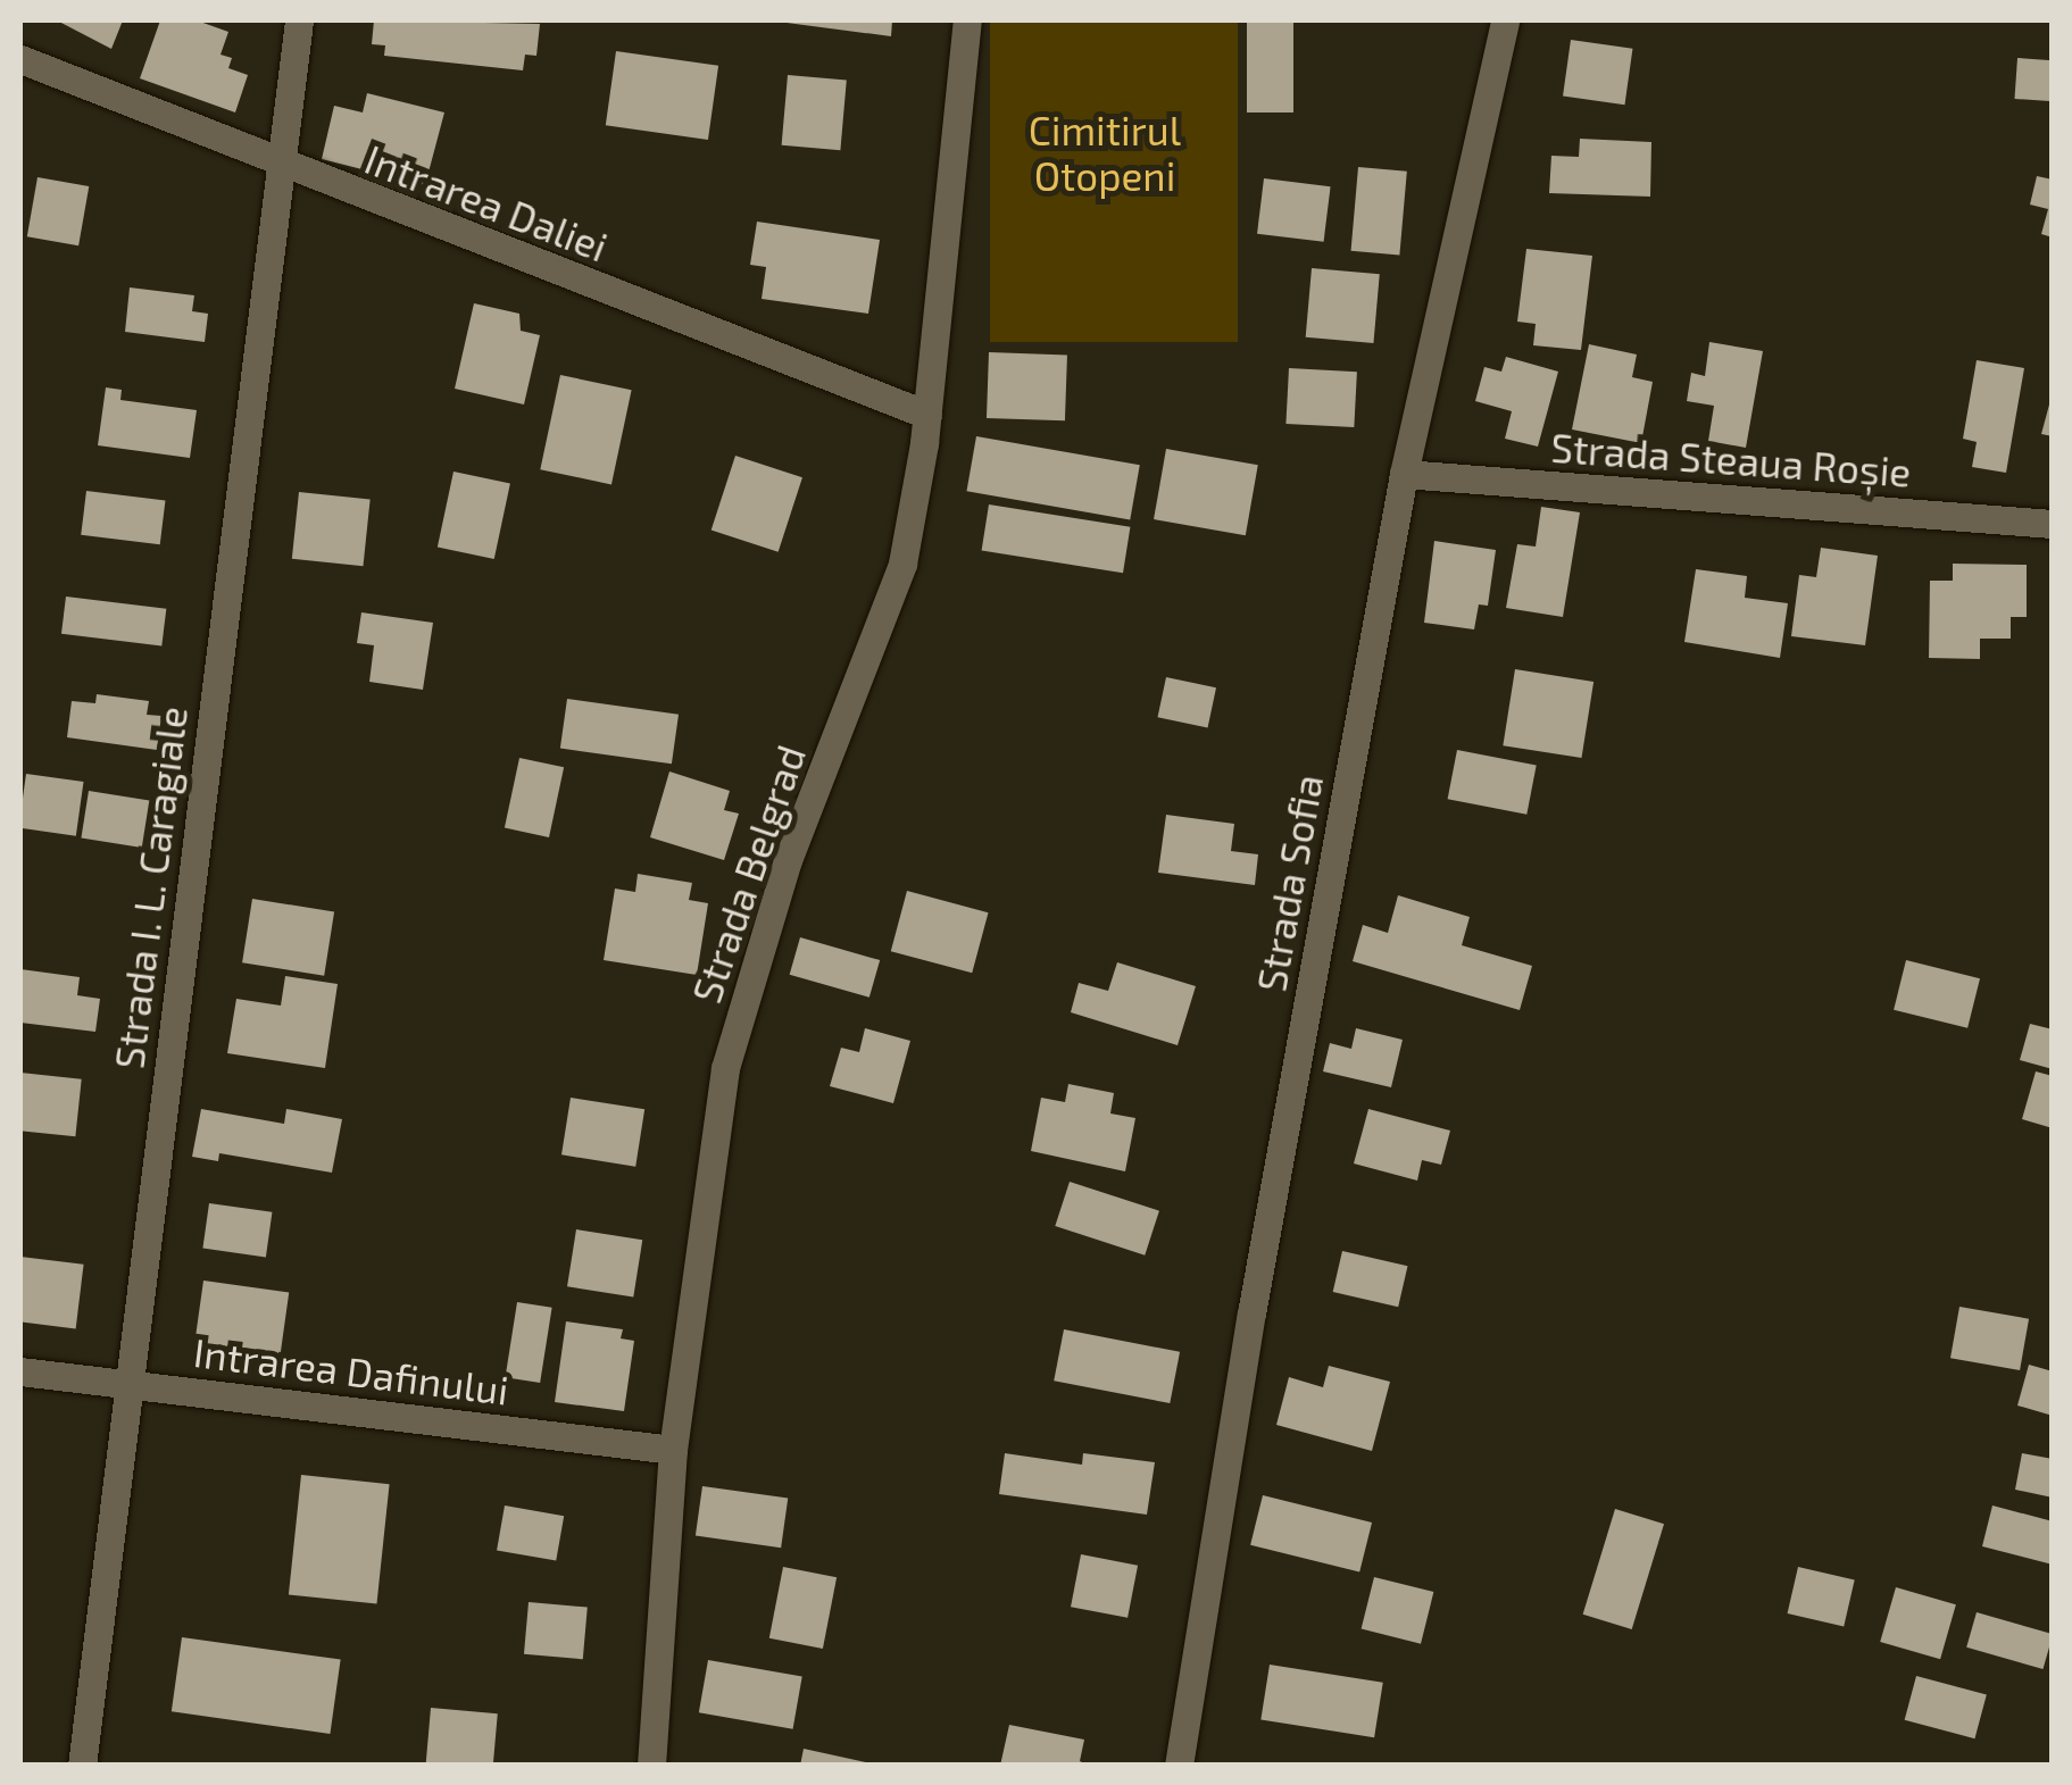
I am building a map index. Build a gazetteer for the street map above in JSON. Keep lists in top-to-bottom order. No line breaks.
{"streets":{"street":["Intrarea Daliei","Strada Steaua Roșie","Strada Belgrad","Strada Sofia","Strada I. L. Caragiale","Intrarea Dafinului"]},"crossings":[["Intrarea Daliei","Strada Belgrad"],["Intrarea Daliei","Strada I. L. Caragiale"],["Strada Steaua Roșie","Strada Sofia"],["Strada Belgrad","Intrarea Dafinului"],["Strada I. L. Caragiale","Intrarea Dafinului"]],"parks":["Cimitirul Otopeni"]}
